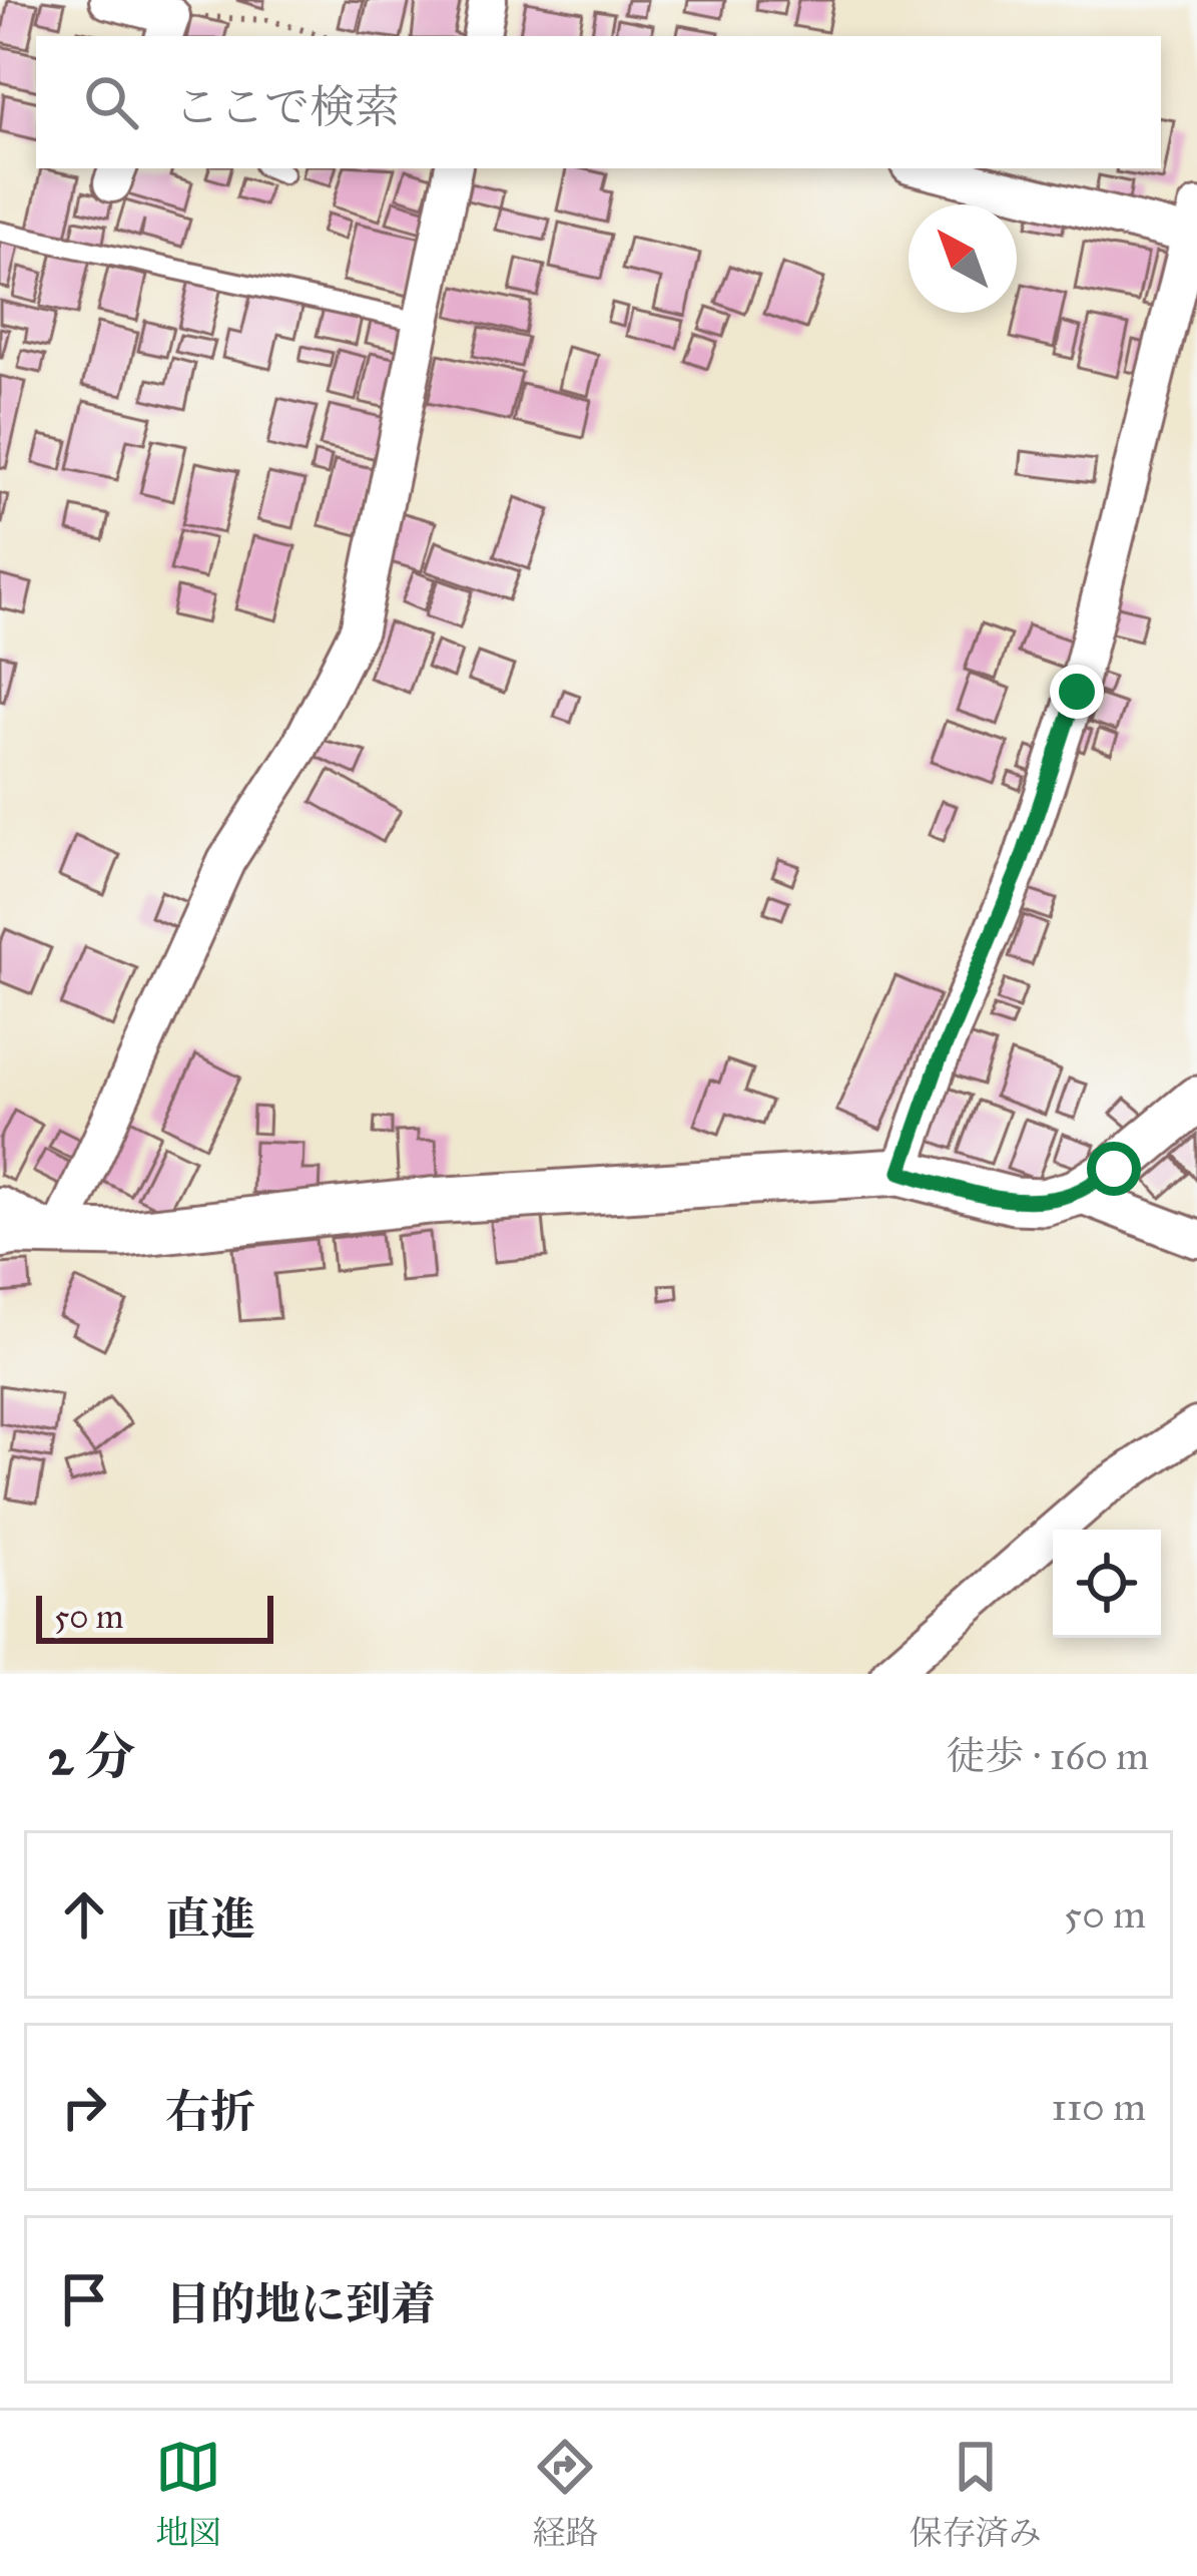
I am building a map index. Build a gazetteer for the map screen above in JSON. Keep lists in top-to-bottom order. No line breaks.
{"scale_bar":"50 m","north":"top left","page":{"search":"ここで検索","scale":"50 m","heading":["2 分","徒歩 · 160 m"],"list":[["直進","50 m"],["右折","110 m"],"目的地に到着"],"nav":["地図","経路","保存済み"]}}
